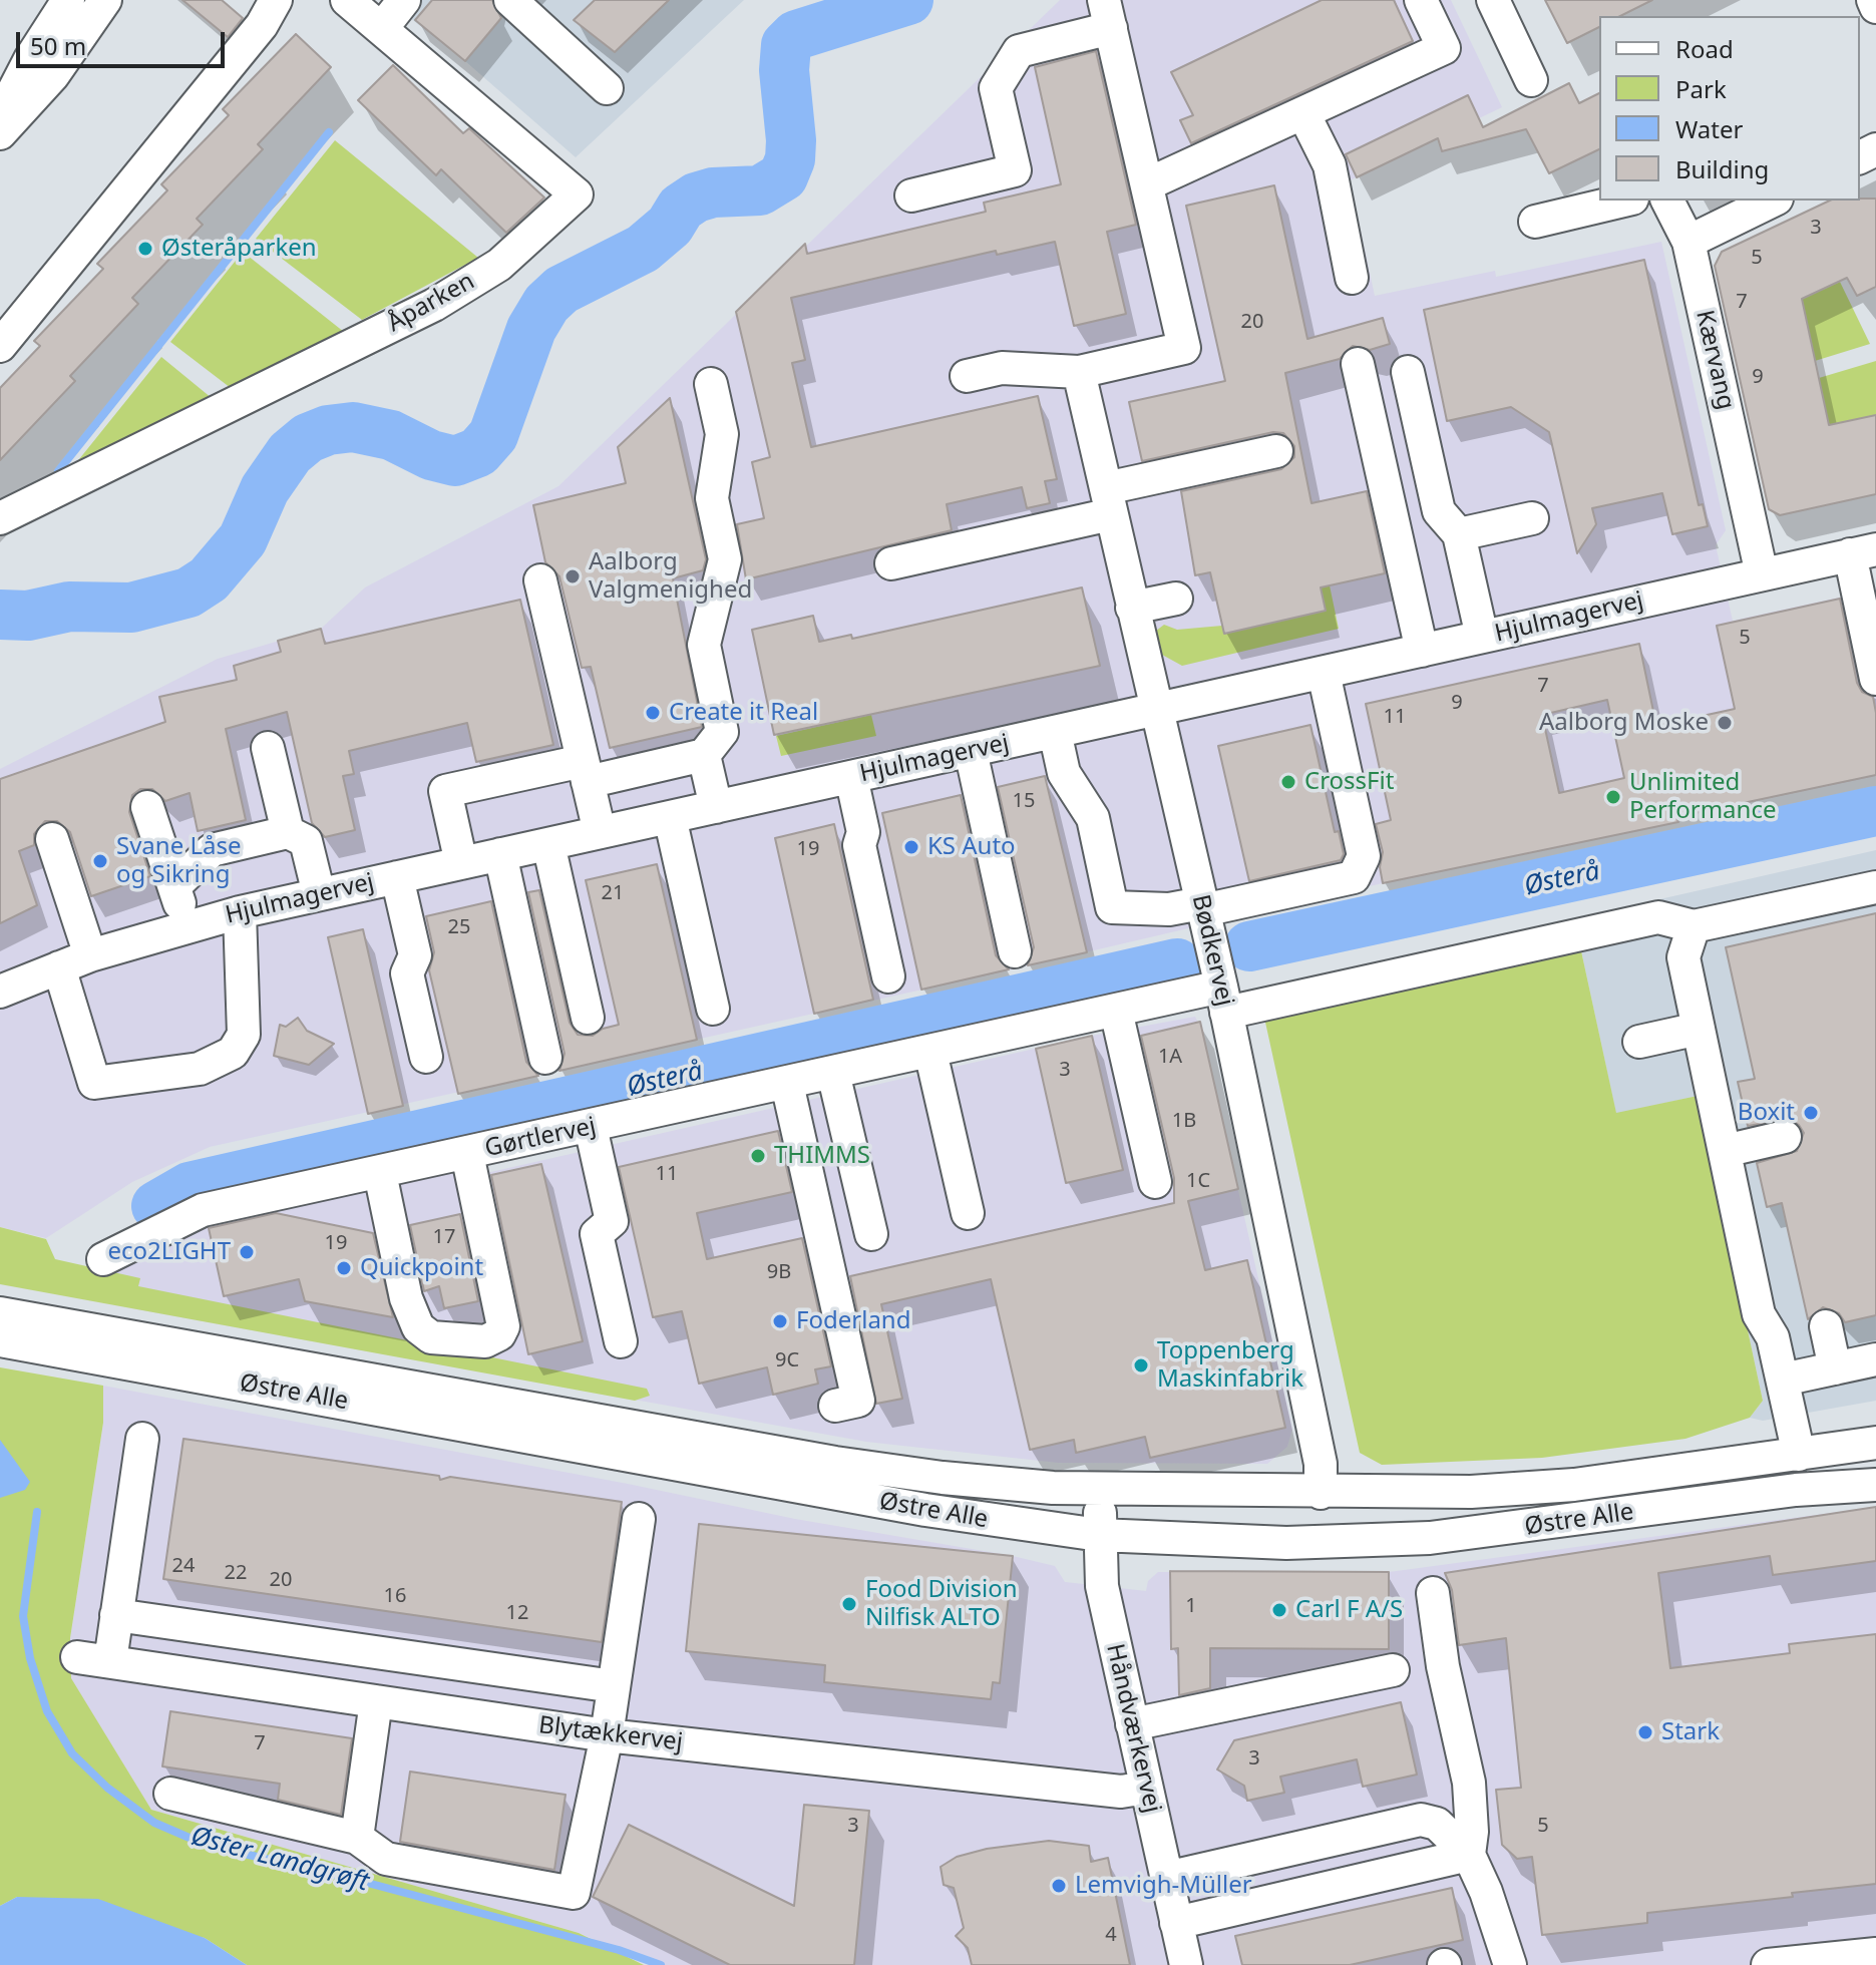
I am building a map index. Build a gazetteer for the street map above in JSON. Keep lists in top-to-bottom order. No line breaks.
{"streets":{"street":["Åparken","Kærvang","Hjulmagervej","Bødkervej","Gørtlervej","Østre Alle","Håndværkervej","Blytækkervej"]},"crossings":[["Kærvang","Hjulmagervej"],["Hjulmagervej","Bødkervej"],["Bødkervej","Gørtlervej"],["Bødkervej","Østre Alle"],["Østre Alle","Håndværkervej"],["Håndværkervej","Blytækkervej"]],"water":["Østerå","Øster Landgrøft"],"places":["Østeråparken","Aalborg Valgmenighed","Create it Real","Aalborg Moske","CrossFit","Unlimited Performance","KS Auto","Svane Låse og Sikring","Boxit","THIMMS","eco2LIGHT","Quickpoint","Foderland","Toppenberg Maskinfabrik","Food Division Nilfisk ALTO","Carl F A/S","Stark","Lemvigh-Müller"],"house_numbers":["3","5","7","20","9","5","7","9","11","15","19","21","25","1A","3","1B","11","1C","17","19","9B","9C","24","22","20","16","1","12","7","3","3","5","4"],"legend":["Road","Park","Water","Building"],"scale_bar":"50 m"}
